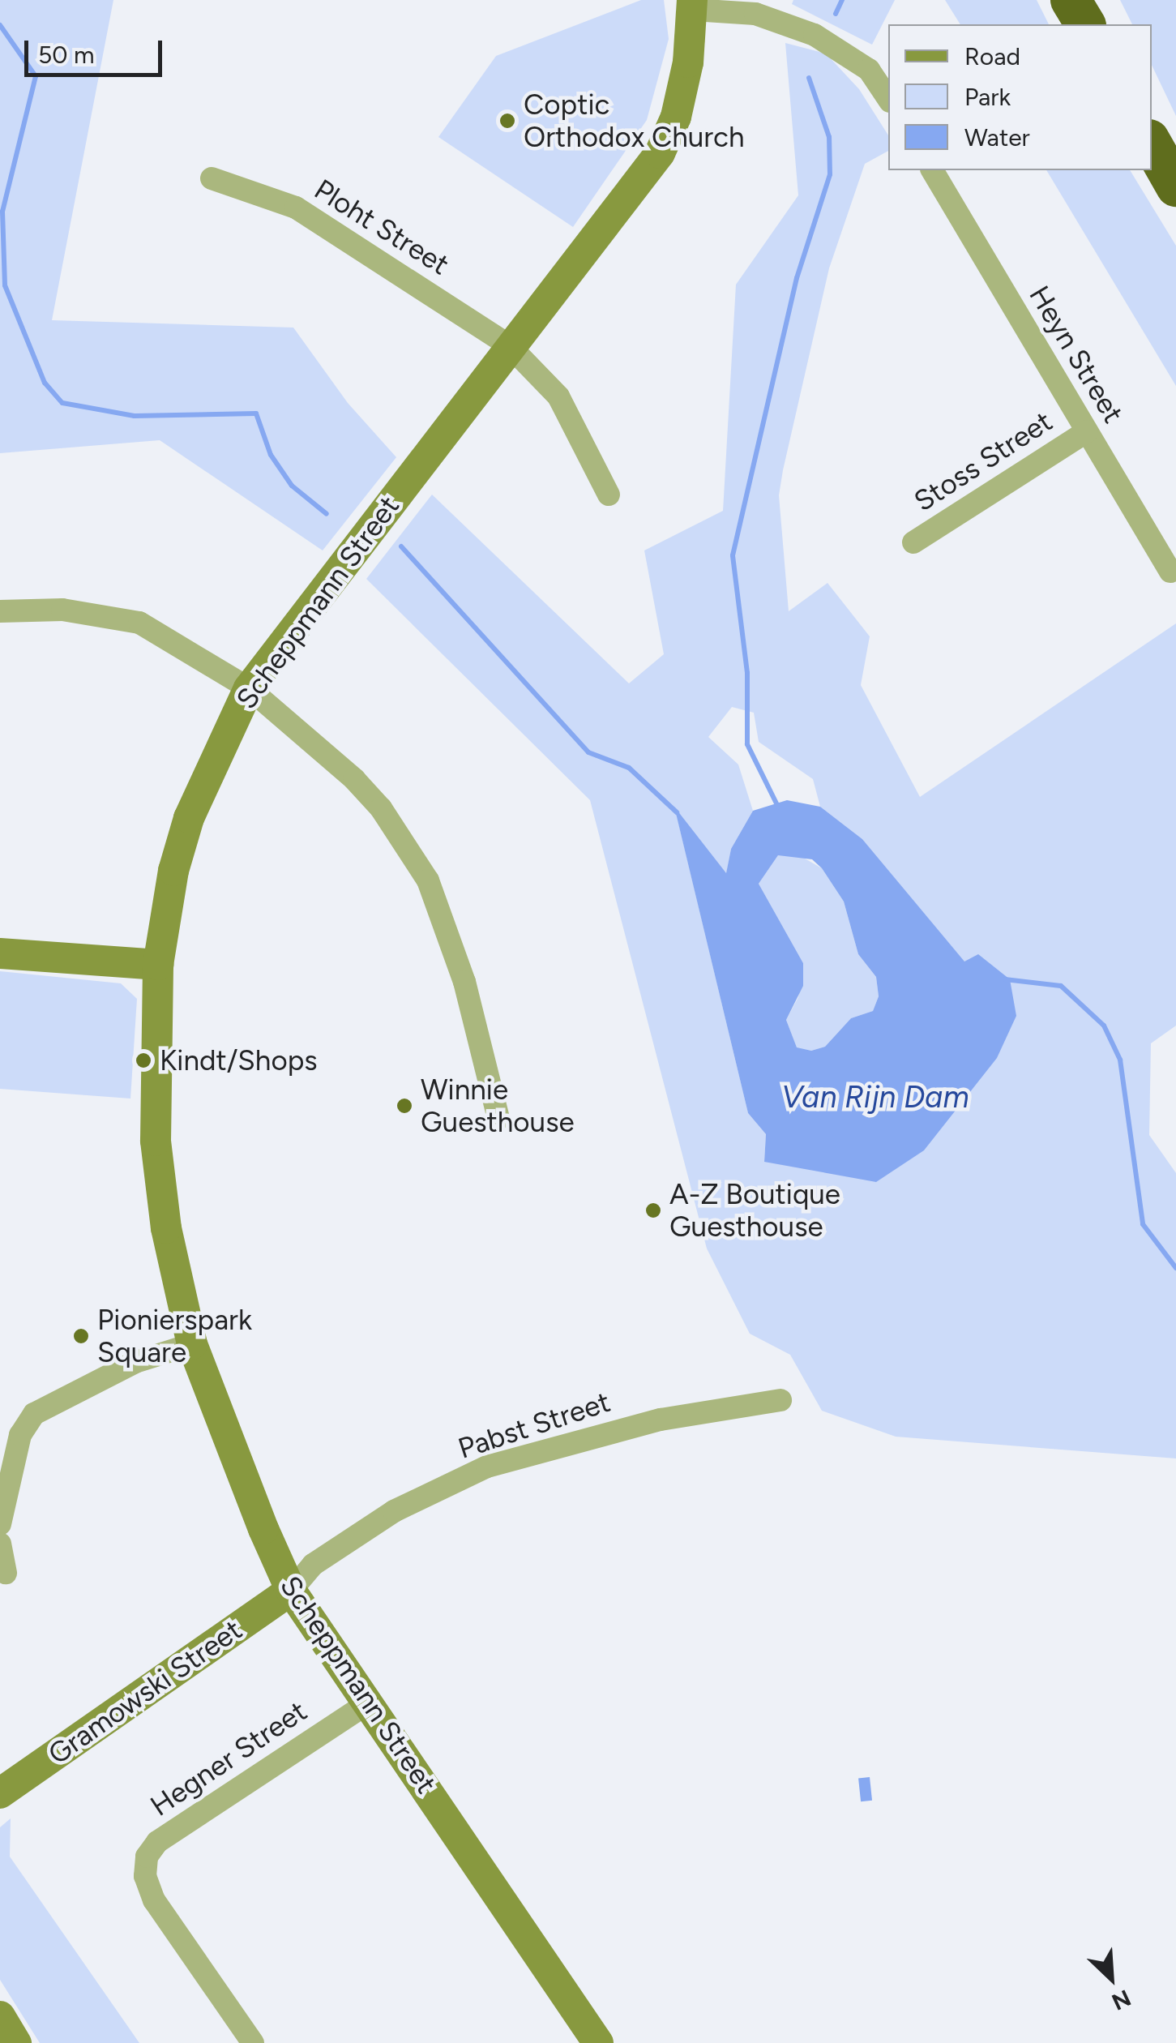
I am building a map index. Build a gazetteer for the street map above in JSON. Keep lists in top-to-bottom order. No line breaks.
{"streets":{"street":["Ploht Street","Heyn Street","Stoss Street","Scheppmann Street","Pabst Street","Gramowski Street","Hegner Street"]},"crossings":[["Ploht Street","Scheppmann Street"],["Heyn Street","Stoss Street"],["Scheppmann Street","Pabst Street"],["Scheppmann Street","Gramowski Street"],["Scheppmann Street","Hegner Street"],["Pabst Street","Gramowski Street"]],"water":["Van Rijn Dam"],"places":["Coptic Orthodox Church","Kindt/Shops","Winnie Guesthouse","A-Z Boutique Guesthouse","Pionierspark Square"],"legend":["Road","Park","Water"],"scale_bar":"50 m","north":"bottom right"}
